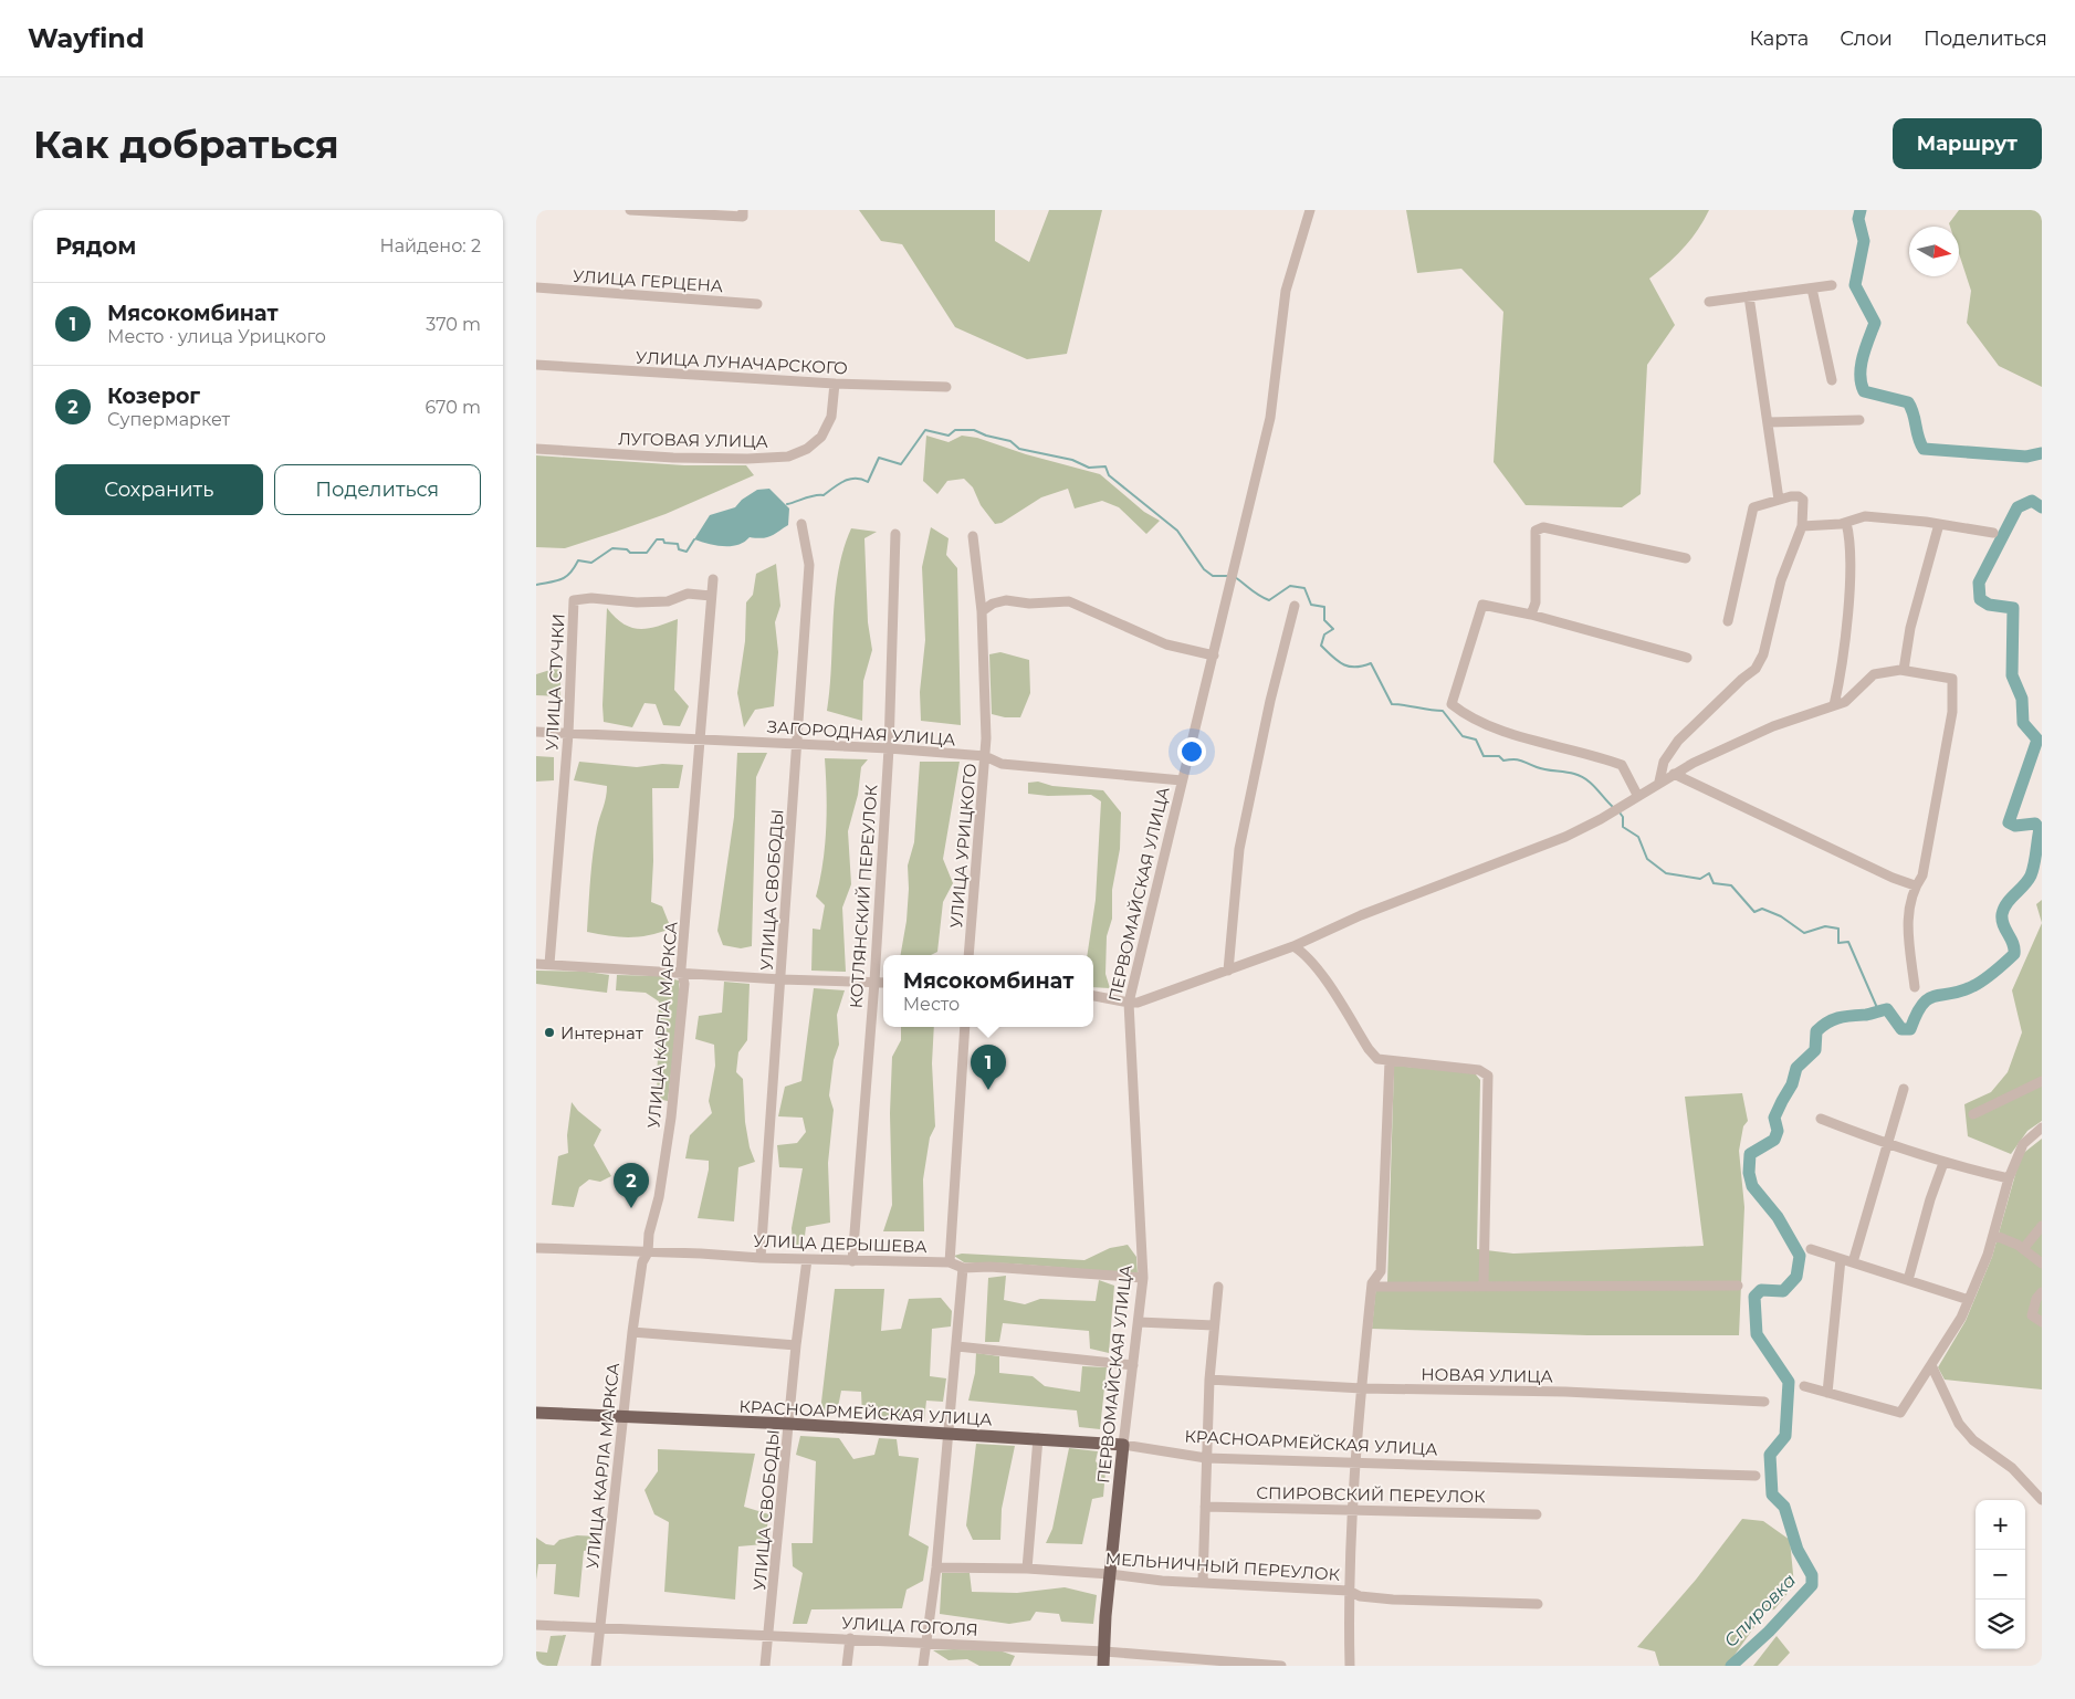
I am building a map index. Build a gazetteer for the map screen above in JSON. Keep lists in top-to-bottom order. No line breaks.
{"streets":{"main road":["ПЕРВОМАЙСКАЯ УЛИЦА","КРАСНОАРМЕЙСКАЯ УЛИЦА"],"street":["УЛИЦА ГЕРЦЕНА","УЛИЦА ЛУНАЧАРСКОГО","ЛУГОВАЯ УЛИЦА","УЛИЦА СТУЧКИ","ЗАГОРОДНАЯ УЛИЦА","УЛИЦА УРИЦКОГО","УЛИЦА СВОБОДЫ","КОТЛЯНСКИЙ ПЕРЕУЛОК","УЛИЦА КАРЛА МАРКСА","УЛИЦА ДЕРЫШЕВА","НОВАЯ УЛИЦА","СПИРОВСКИЙ ПЕРЕУЛОК","МЕЛЬНИЧНЫЙ ПЕРЕУЛОК","УЛИЦА ГОГОЛЯ"]},"crossings":[["УЛИЦА ЛУНАЧАРСКОГО","ЛУГОВАЯ УЛИЦА"],["УЛИЦА СТУЧКИ","ЗАГОРОДНАЯ УЛИЦА"],["УЛИЦА СТУЧКИ","УЛИЦА КАРЛА МАРКСА"],["ЗАГОРОДНАЯ УЛИЦА","УЛИЦА УРИЦКОГО"],["ЗАГОРОДНАЯ УЛИЦА","УЛИЦА СВОБОДЫ"],["ЗАГОРОДНАЯ УЛИЦА","ПЕРВОМАЙСКАЯ УЛИЦА"],["ЗАГОРОДНАЯ УЛИЦА","КОТЛЯНСКИЙ ПЕРЕУЛОК"],["ЗАГОРОДНАЯ УЛИЦА","УЛИЦА КАРЛА МАРКСА"],["УЛИЦА СВОБОДЫ","УЛИЦА ДЕРЫШЕВА"],["УЛИЦА СВОБОДЫ","КРАСНОАРМЕЙСКАЯ УЛИЦА"],["УЛИЦА СВОБОДЫ","УЛИЦА ГОГОЛЯ"],["ПЕРВОМАЙСКАЯ УЛИЦА","УЛИЦА ДЕРЫШЕВА"],["ПЕРВОМАЙСКАЯ УЛИЦА","КРАСНОАРМЕЙСКАЯ УЛИЦА"],["ПЕРВОМАЙСКАЯ УЛИЦА","МЕЛЬНИЧНЫЙ ПЕРЕУЛОК"],["ПЕРВОМАЙСКАЯ УЛИЦА","УЛИЦА ГОГОЛЯ"],["КОТЛЯНСКИЙ ПЕРЕУЛОК","УЛИЦА ДЕРЫШЕВА"],["УЛИЦА КАРЛА МАРКСА","УЛИЦА ДЕРЫШЕВА"],["УЛИЦА КАРЛА МАРКСА","КРАСНОАРМЕЙСКАЯ УЛИЦА"],["УЛИЦА КАРЛА МАРКСА","УЛИЦА ГОГОЛЯ"]],"water":["Спировка"],"places":["Интернат"],"north":"right","page":{"header":"Wayfind","nav":["Карта","Слои","Поделиться"],"buttons":["Маршрут",["Сохранить","Поделиться"]],"title":"Как добраться","heading":["Рядом","Найдено: 2"],"list":[{"mark":"1","name":"Мясокомбинат","note":"Место · улица Урицкого","value":"370 m"},{"mark":"2","name":"Козерог","note":"Супермаркет","value":"670 m"}],"popup":["Мясокомбинат","Место"],"pins":["1","2"],"map_buttons":["+","−"]}}
